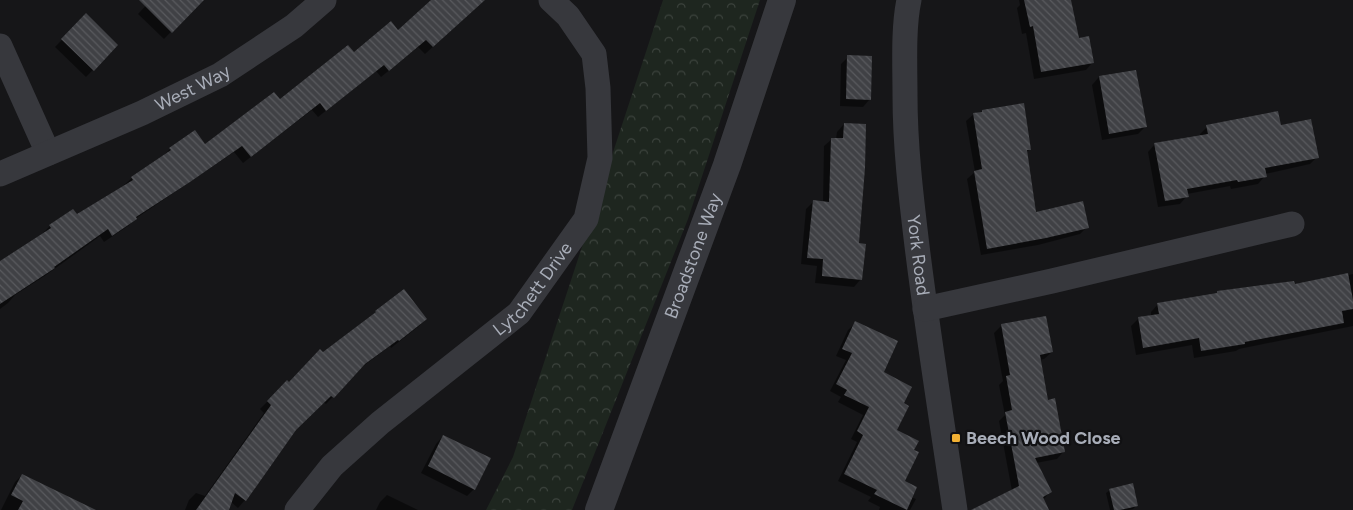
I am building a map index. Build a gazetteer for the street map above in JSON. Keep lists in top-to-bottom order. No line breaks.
{"streets":{"street":["West Way","Broadstone Way","York Road","Lytchett Drive"]},"places":{"transit":["Beech Wood Close"]}}
